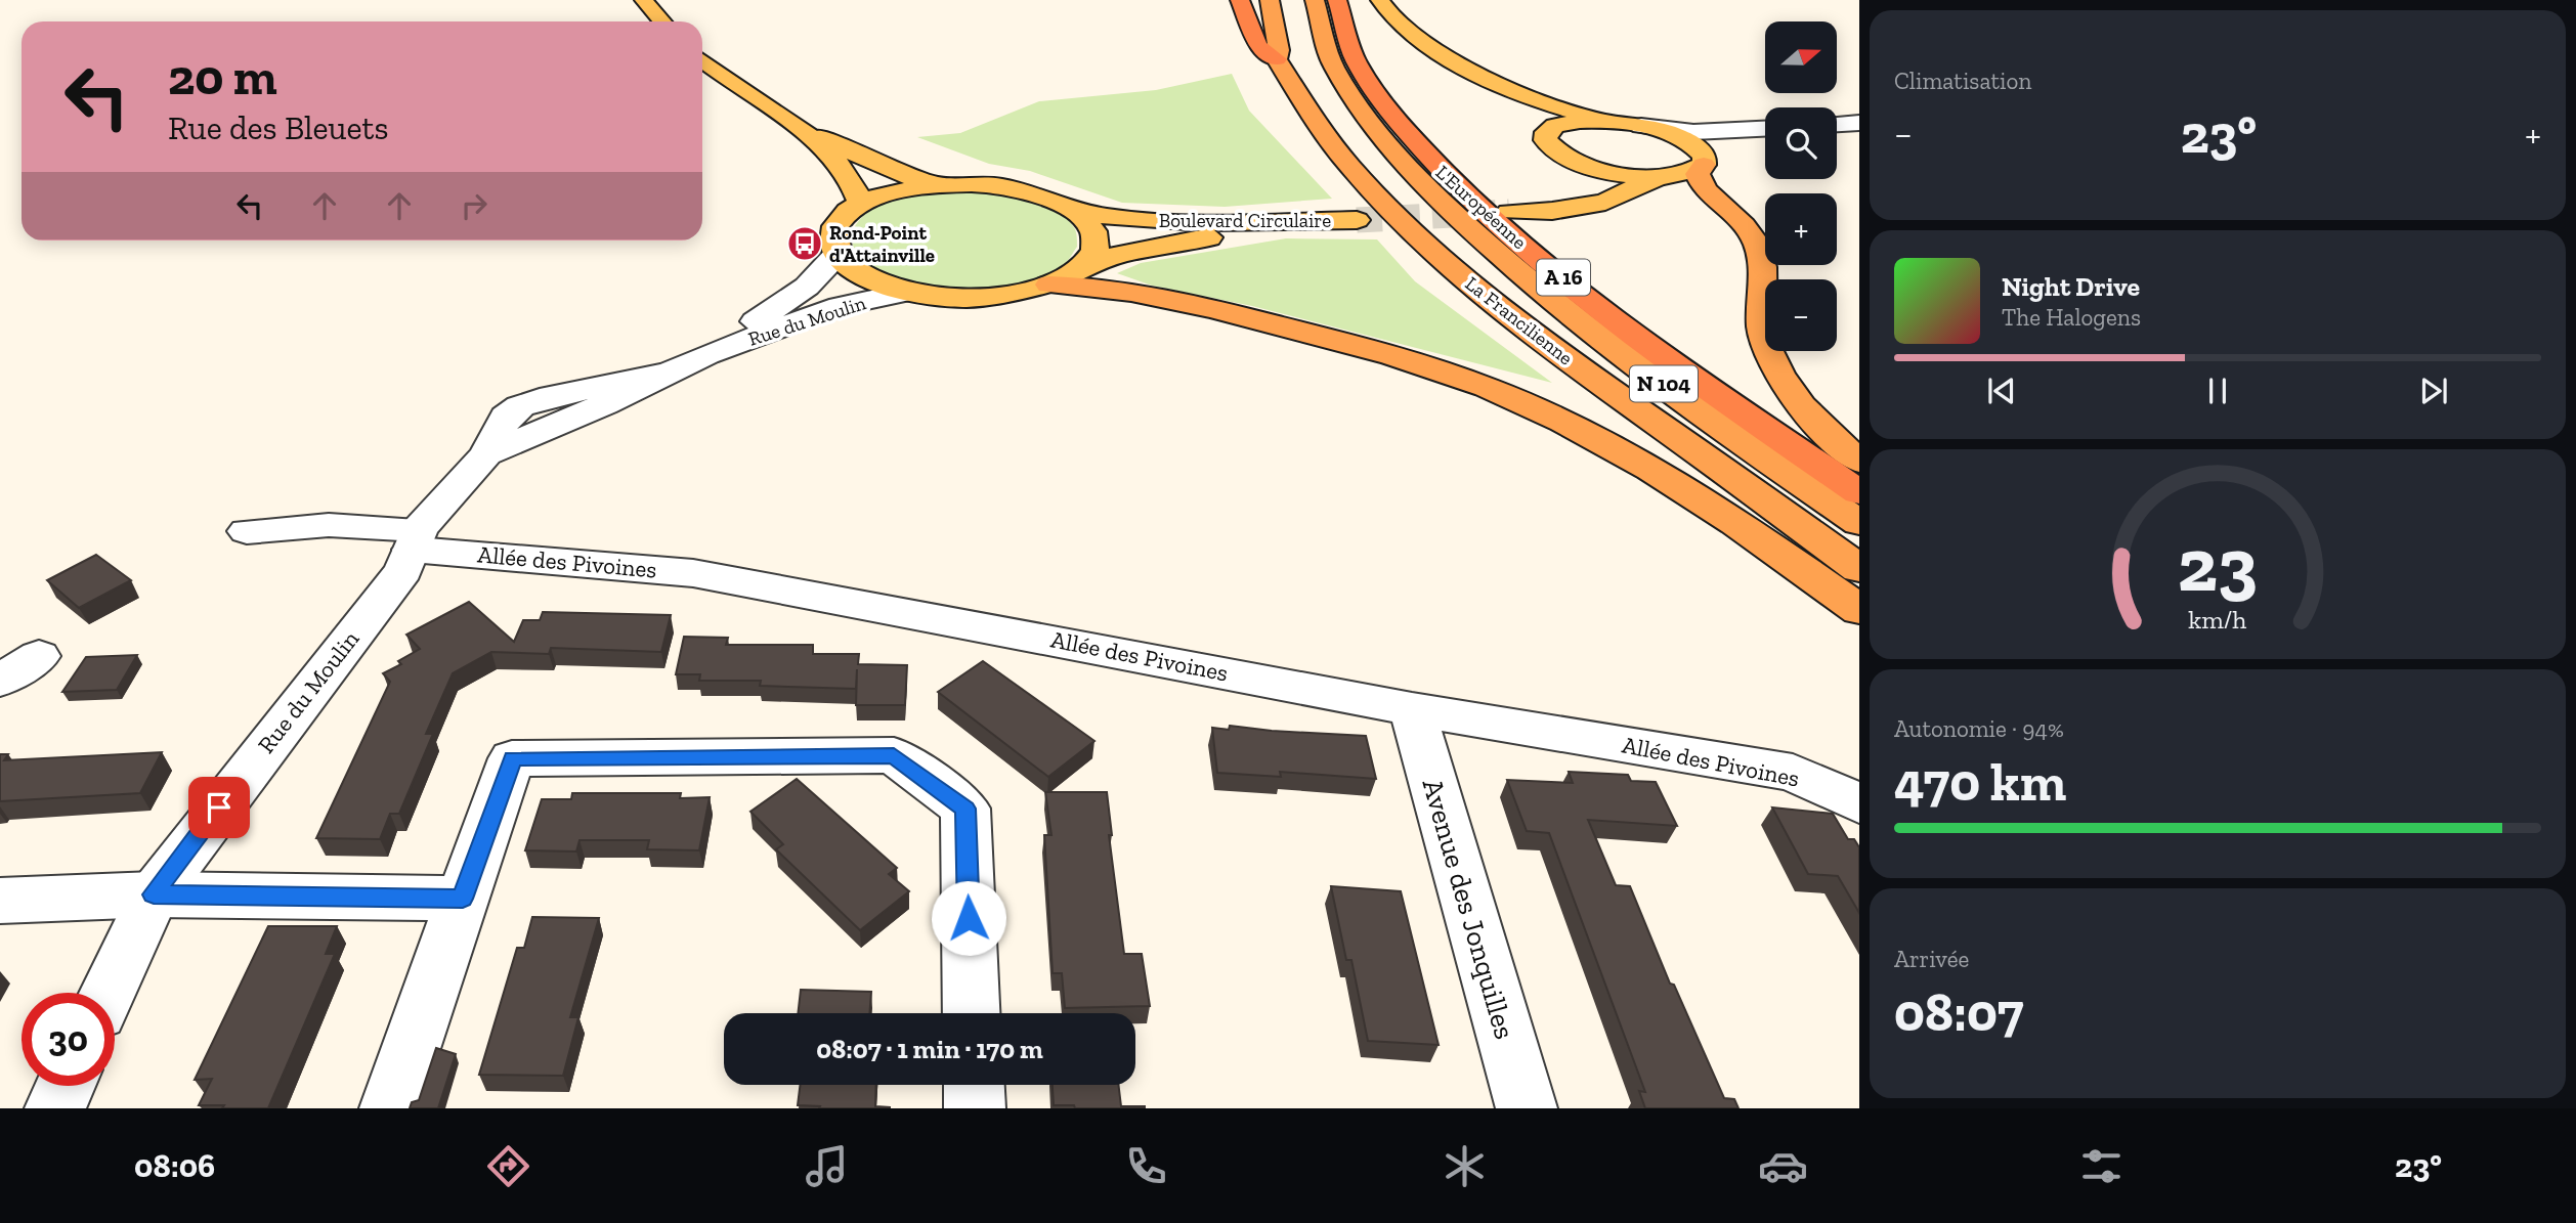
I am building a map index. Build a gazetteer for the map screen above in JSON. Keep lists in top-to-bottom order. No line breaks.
{"streets":{"highway":["L'Européenne","A 16","La Francilienne","N 104"],"main road":["Boulevard Circulaire"],"street":["Rue du Moulin","Allée des Pivoines","Avenue des Jonquilles"]},"crossings":[["Rue du Moulin","Allée des Pivoines"],["Allée des Pivoines","Avenue des Jonquilles"]],"places":{"bus stop":["Rond-Point d'Attainville"]},"north":"right","page":{"tile":["Climatisation",["Autonomie · 94%","470 km"],["Arrivée","08:07"]],"map_buttons":["+","−"],"turn":["20 m","Rue des Bleuets"],"heat":["−","23°","+"],"song":["Night Drive","The Halogens"],"limit":"30","trip":"08:07 · 1 min · 170 m","tabs":["08:06","23°"],"gauge":["23","km/h"]}}
